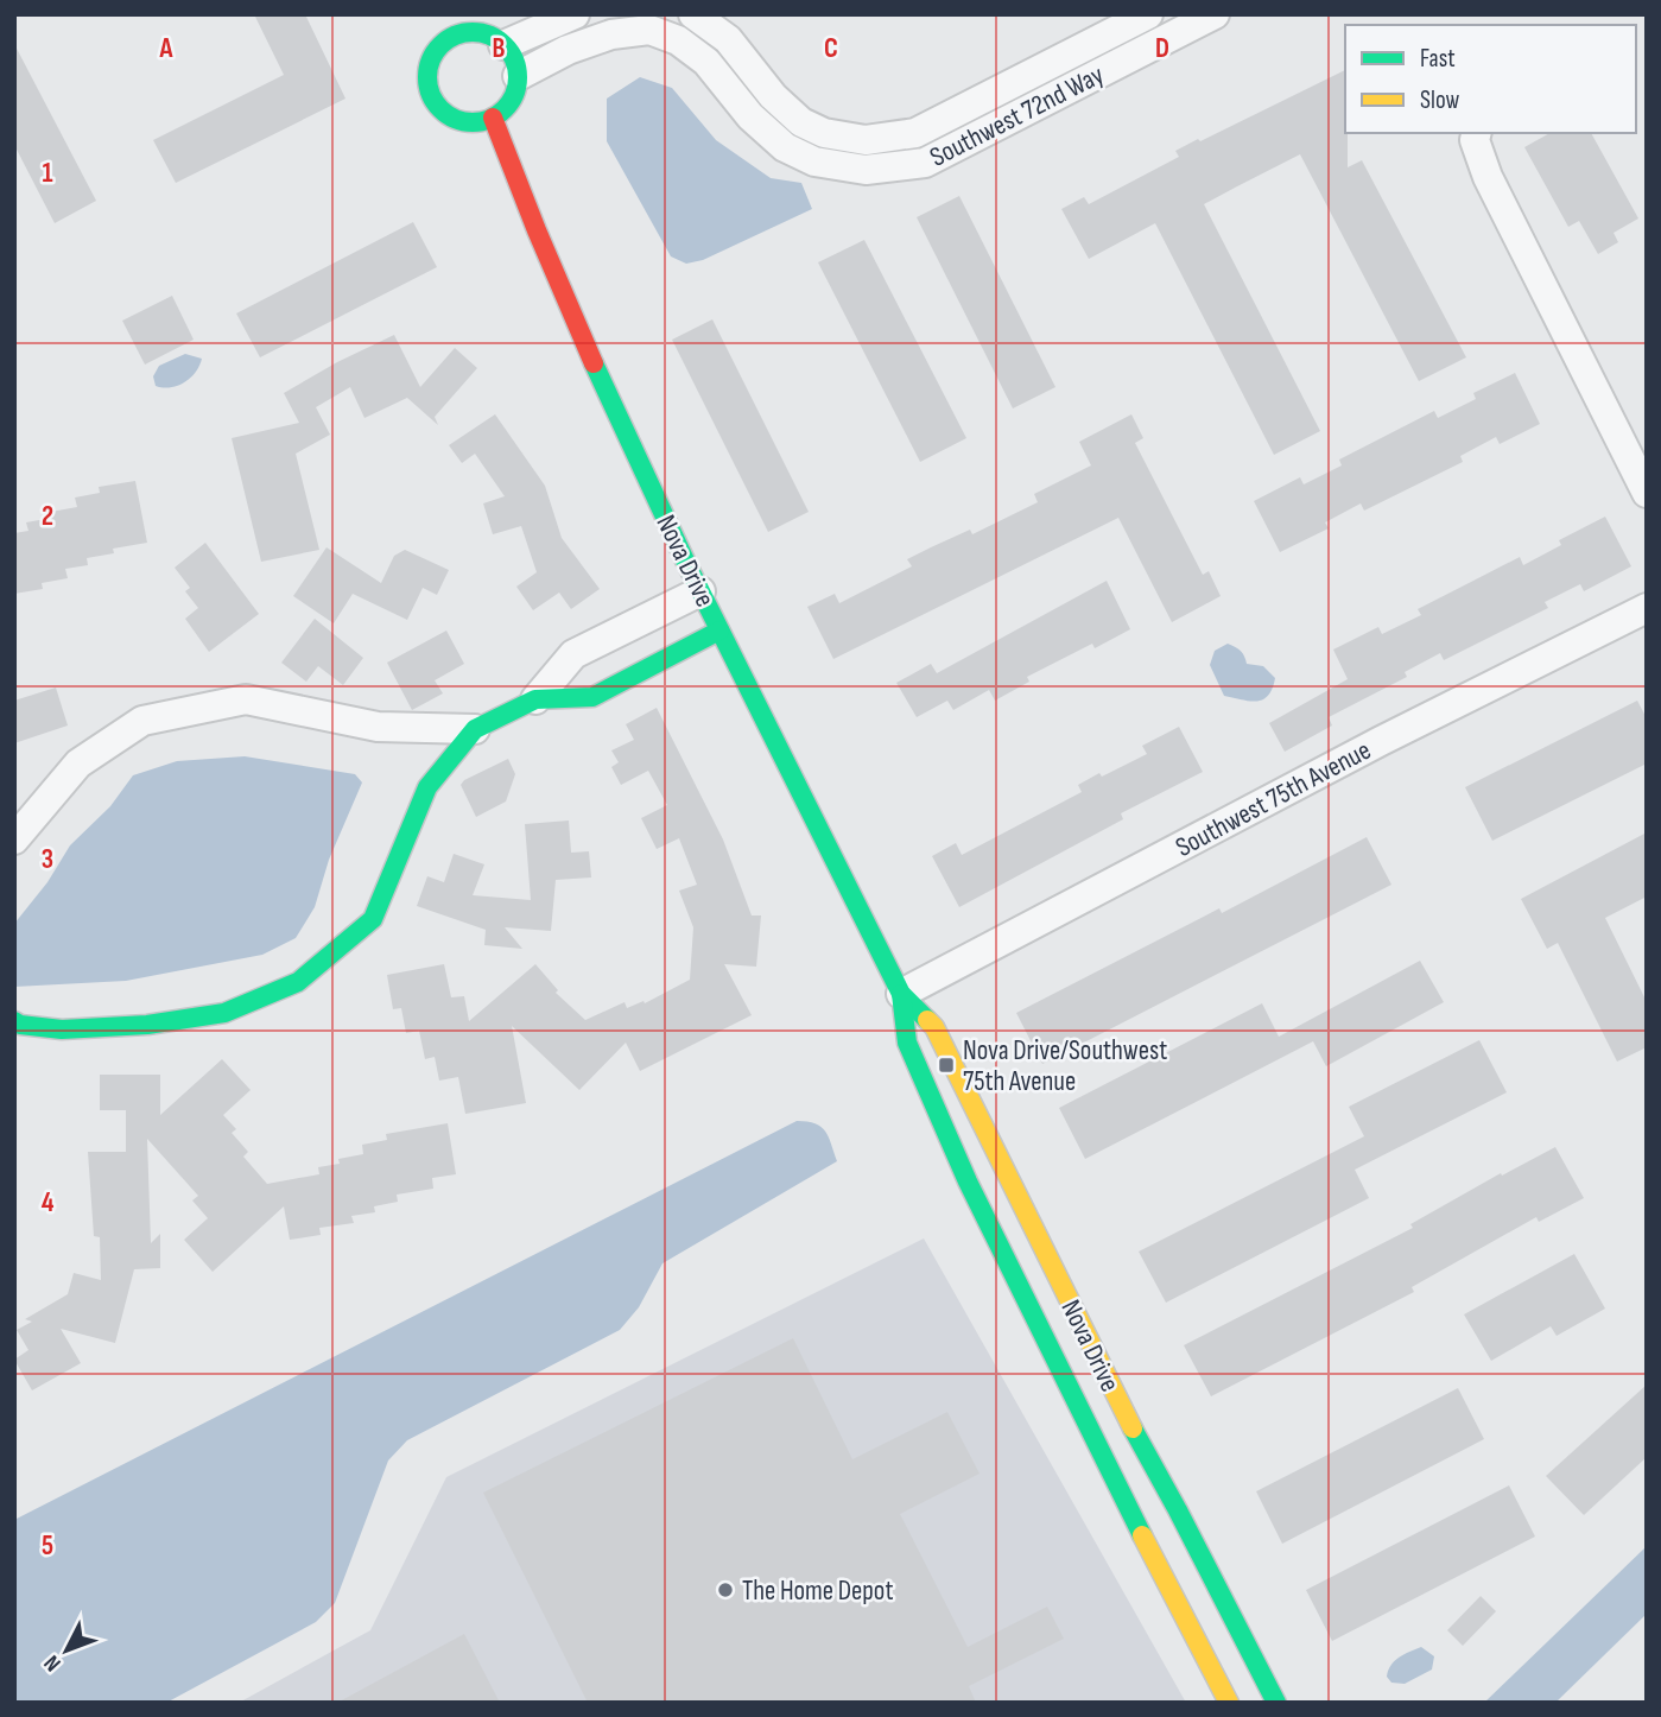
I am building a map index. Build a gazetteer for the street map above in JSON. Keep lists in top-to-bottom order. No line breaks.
{"streets":{"street":["Southwest 72nd Way","Nova Drive","Southwest 75th Avenue"]},"crossings":[["Southwest 72nd Way","Nova Drive"],["Nova Drive","Southwest 75th Avenue"]],"places":{"transit":["Nova Drive/Southwest 75th Avenue"],"other":["The Home Depot"]},"legend":["Fast","Slow"],"north":"bottom left","grid":{"columns":["A","B","C","D"],"rows":["1","2","3","4","5"]}}
